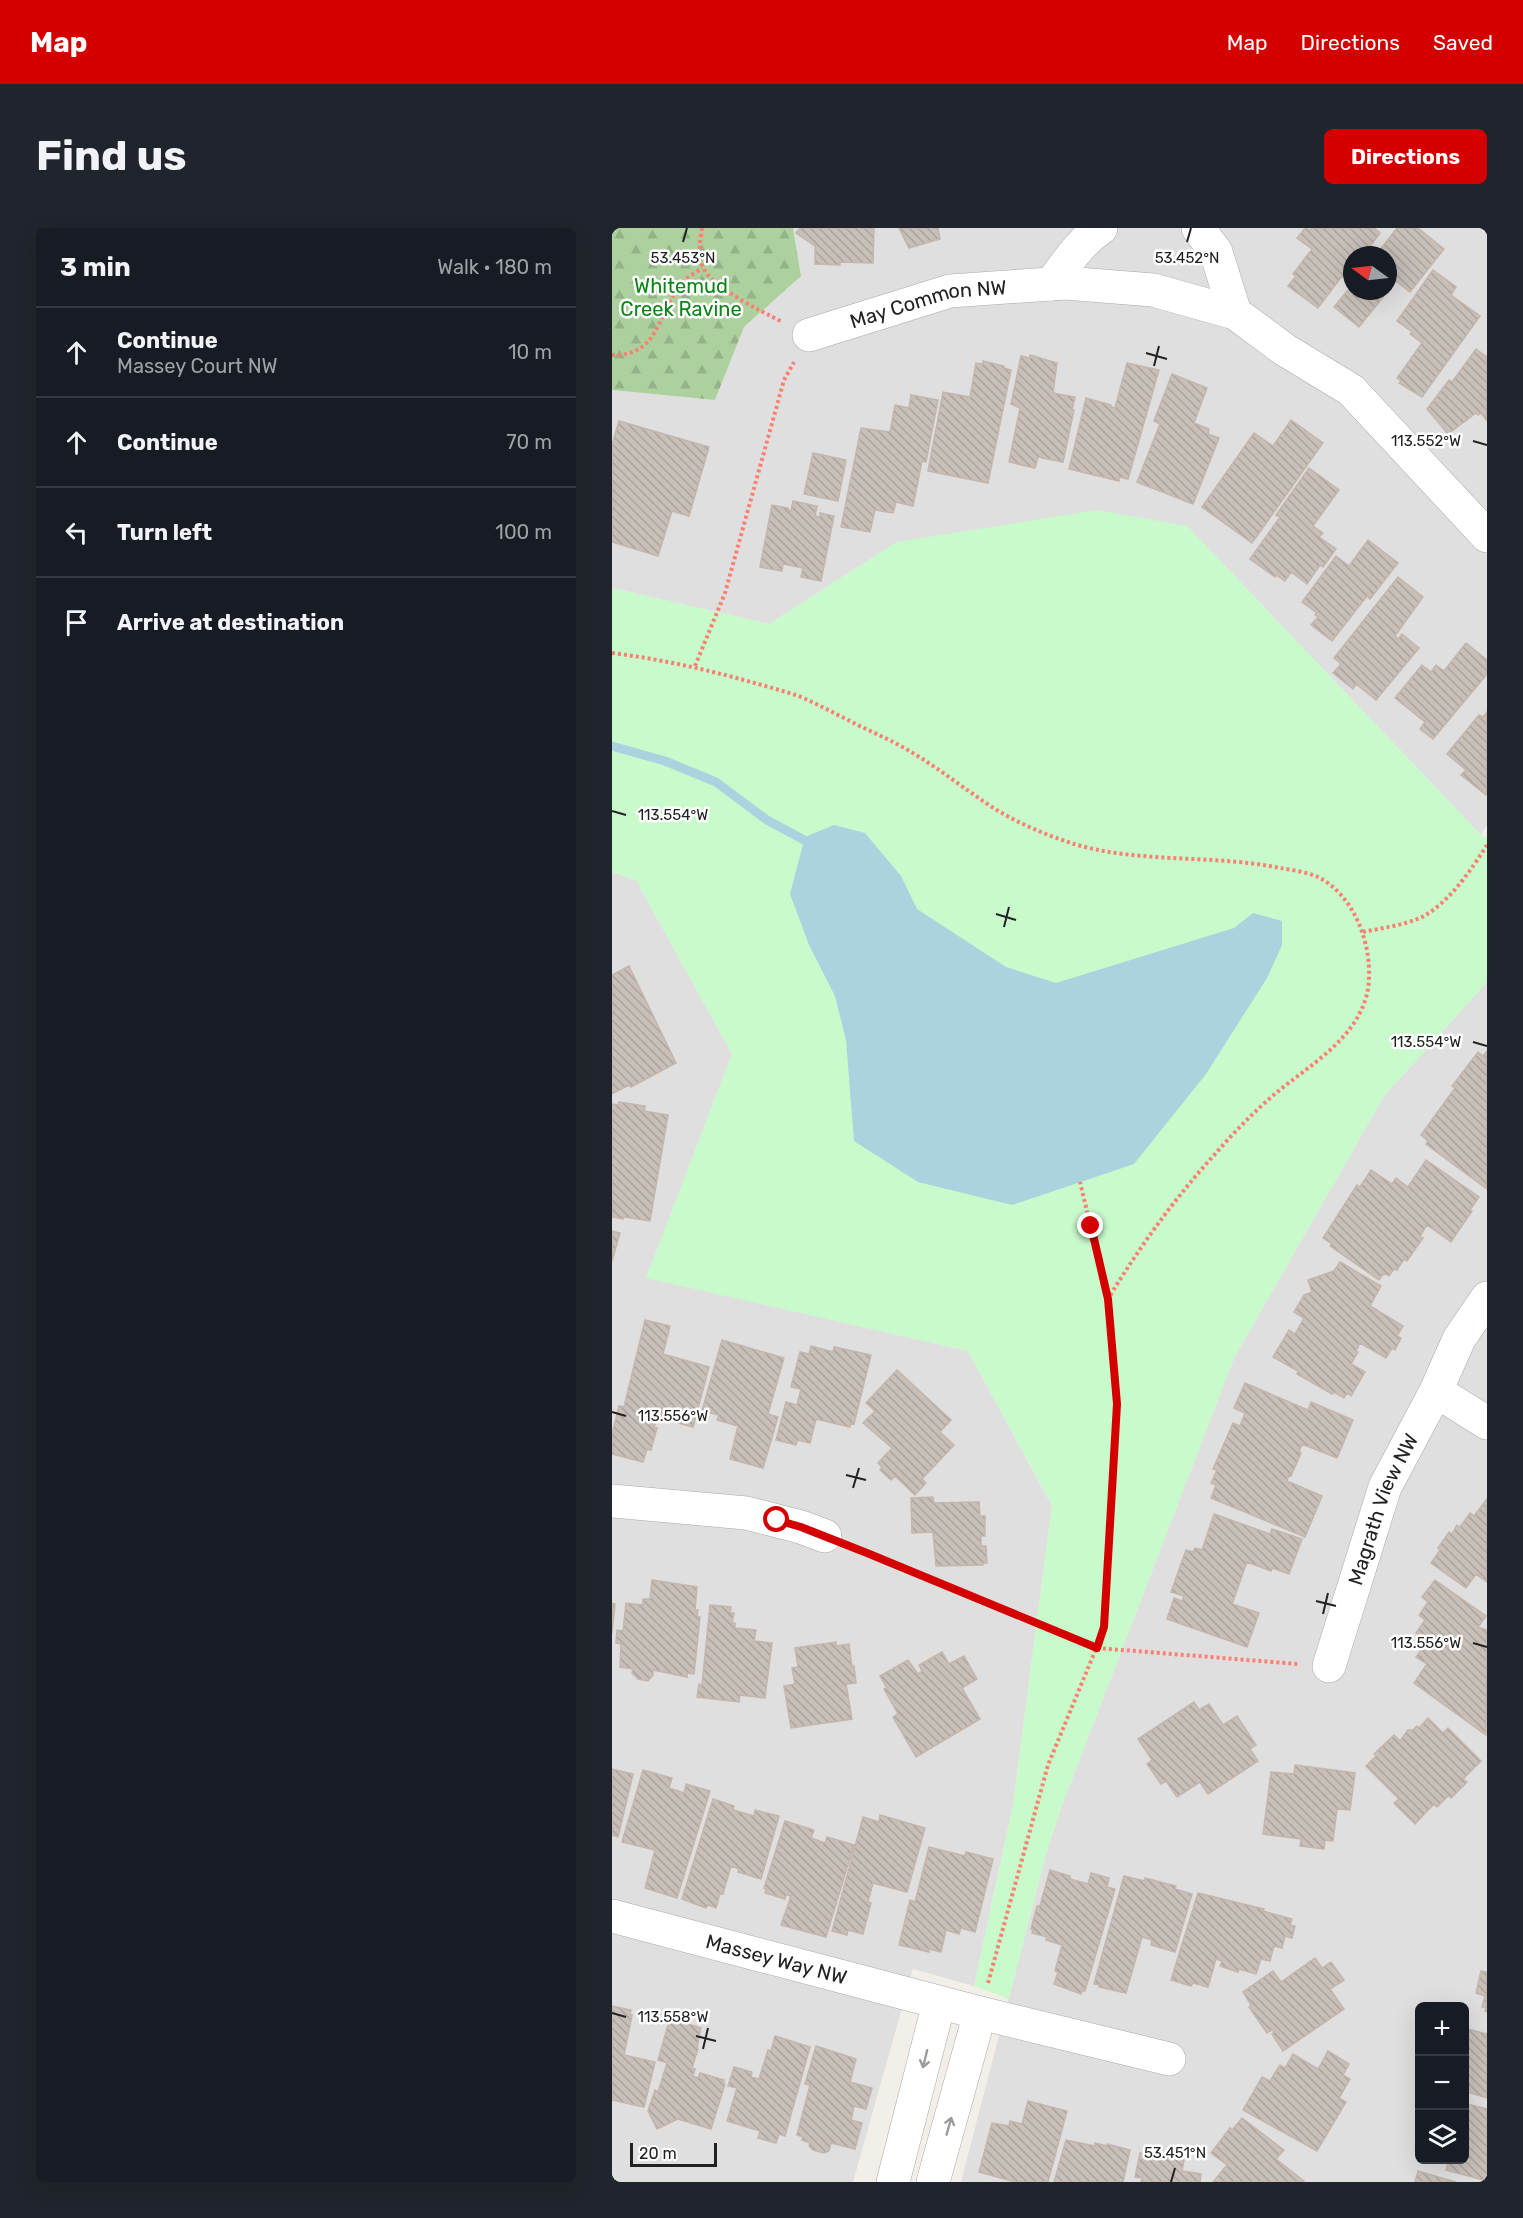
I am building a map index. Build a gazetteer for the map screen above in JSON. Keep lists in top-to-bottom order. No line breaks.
{"streets":{"street":["May Common NW","Magrath View NW","Massey Way NW"]},"parks":["Whitemud Creek Ravine"],"scale_bar":"20 m","north":"left","page":{"header":"Map","nav":["Map","Directions","Saved"],"buttons":"Directions","title":"Find us","heading":["3 min","Walk · 180 m"],"list":[["Continue","Massey Court NW","10 m"],["Continue","70 m"],["Turn left","100 m"],"Arrive at destination"],"map_buttons":["+","−"],"scale":"20 m"},"coordinates":["53.453°N","53.452°N","113.552°W","113.554°W","113.556°W","113.558°W","53.451°N"]}
